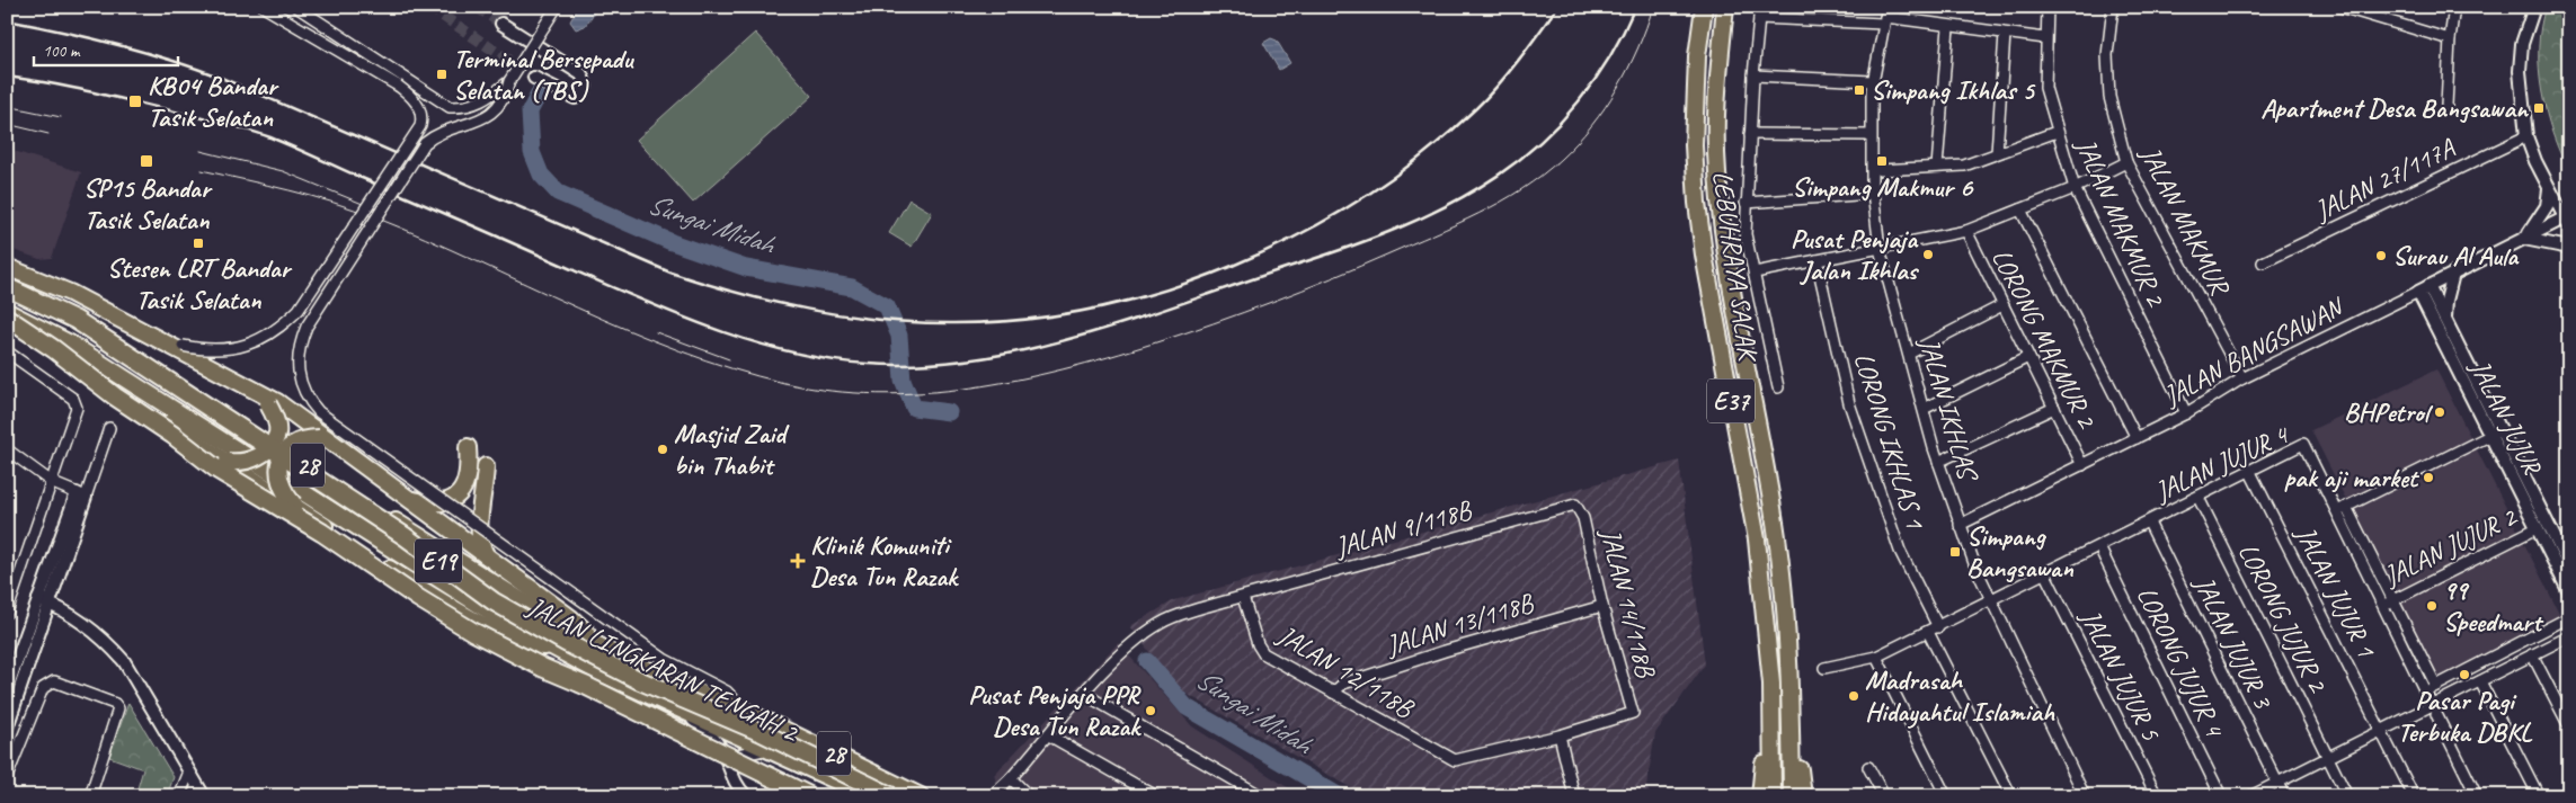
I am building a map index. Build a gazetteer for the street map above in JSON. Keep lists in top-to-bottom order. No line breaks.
{"streets":{"highway":["LEBUHRAYA SALAK","E37","28","E19","JALAN LINGKARAN TENGAH 2"],"street":["JALAN 27/117A","JALAN MAKMUR","JALAN MAKMUR 2","LORONG MAKMUR 2","JALAN BANGSAWAN","JALAN IKHLAS","JALAN JUJUR","LORONG IKHLAS 1","JALAN JUJUR 4","JALAN 9/118B","JALAN JUJUR 2","JALAN JUJUR 1","JALAN 14/118B","LORONG JUJUR 2","JALAN 13/118B","JALAN JUJUR 3","LORONG JUJUR 4","JALAN 12/118B","JALAN JUJUR 5"]},"crossings":[["JALAN MAKMUR","JALAN BANGSAWAN"],["JALAN MAKMUR 2","JALAN BANGSAWAN"],["LORONG MAKMUR 2","JALAN BANGSAWAN"],["JALAN BANGSAWAN","JALAN IKHLAS"],["JALAN BANGSAWAN","JALAN JUJUR"],["JALAN IKHLAS","JALAN JUJUR 4"],["JALAN JUJUR","JALAN JUJUR 2"],["LORONG IKHLAS 1","JALAN JUJUR 4"],["JALAN JUJUR 4","JALAN JUJUR 2"],["JALAN JUJUR 4","JALAN JUJUR 1"],["JALAN JUJUR 4","LORONG JUJUR 2"],["JALAN JUJUR 4","JALAN JUJUR 3"],["JALAN JUJUR 4","LORONG JUJUR 4"],["JALAN JUJUR 4","JALAN JUJUR 5"],["JALAN 9/118B","JALAN 14/118B"],["JALAN 9/118B","JALAN 12/118B"],["E19","JALAN LINGKARAN TENGAH 2"],["JALAN 14/118B","JALAN 13/118B"],["JALAN 14/118B","JALAN 12/118B"],["JALAN 13/118B","JALAN 12/118B"]],"water":["Sungai Midah"],"places":{"transit":["Terminal Bersepadu Selatan (TBS)","Simpang Ikhlas 5","KB04 Bandar Tasik Selatan","Apartment Desa Bangsawan","SP15 Bandar Tasik Selatan","Simpang Makmur 6","Stesen LRT Bandar Tasik Selatan","Simpang Bangsawan"],"other":["Pusat Penjaja Jalan Ikhlas","Surau Al Aula","BHPetrol","Masjid Zaid bin Thabit","pak aji market","99 Speedmart","Pasar Pagi Terbuka DBKL","Madrasah Hidayahtul Islamiah","Pusat Penjaja PPR Desa Tun Razak"],"health":["Klinik Komuniti Desa Tun Razak"]},"scale_bar":"100 m"}
